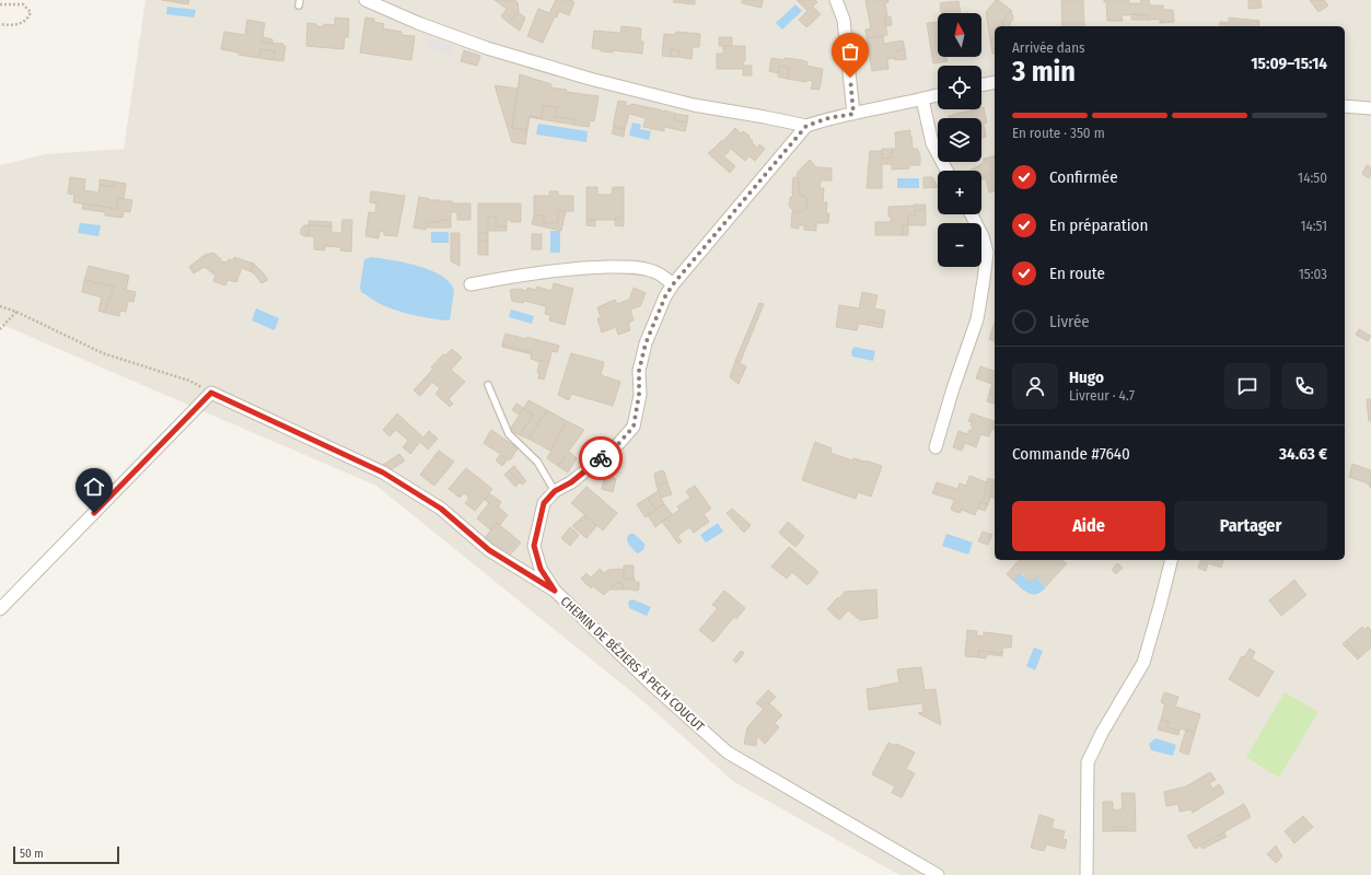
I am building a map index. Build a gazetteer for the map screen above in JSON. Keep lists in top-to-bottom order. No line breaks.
{"streets":{"street":["CHEMIN DE BÉZIERS À PECH COUCUT"]},"scale_bar":"50 m","north":"top","page":{"map_buttons":["+","−"],"heading":["3 min","Arrivée dans","15:09–15:14"],"panel":["Hugo","Livreur · 4.7","Commande #7640","34.63 €"],"bar":"En route · 350 m","list":[["Confirmée","14:50"],["En préparation","14:51"],["En route","15:03"],"Livrée"],"buttons":["Aide","Partager"],"scale":"50 m"}}
